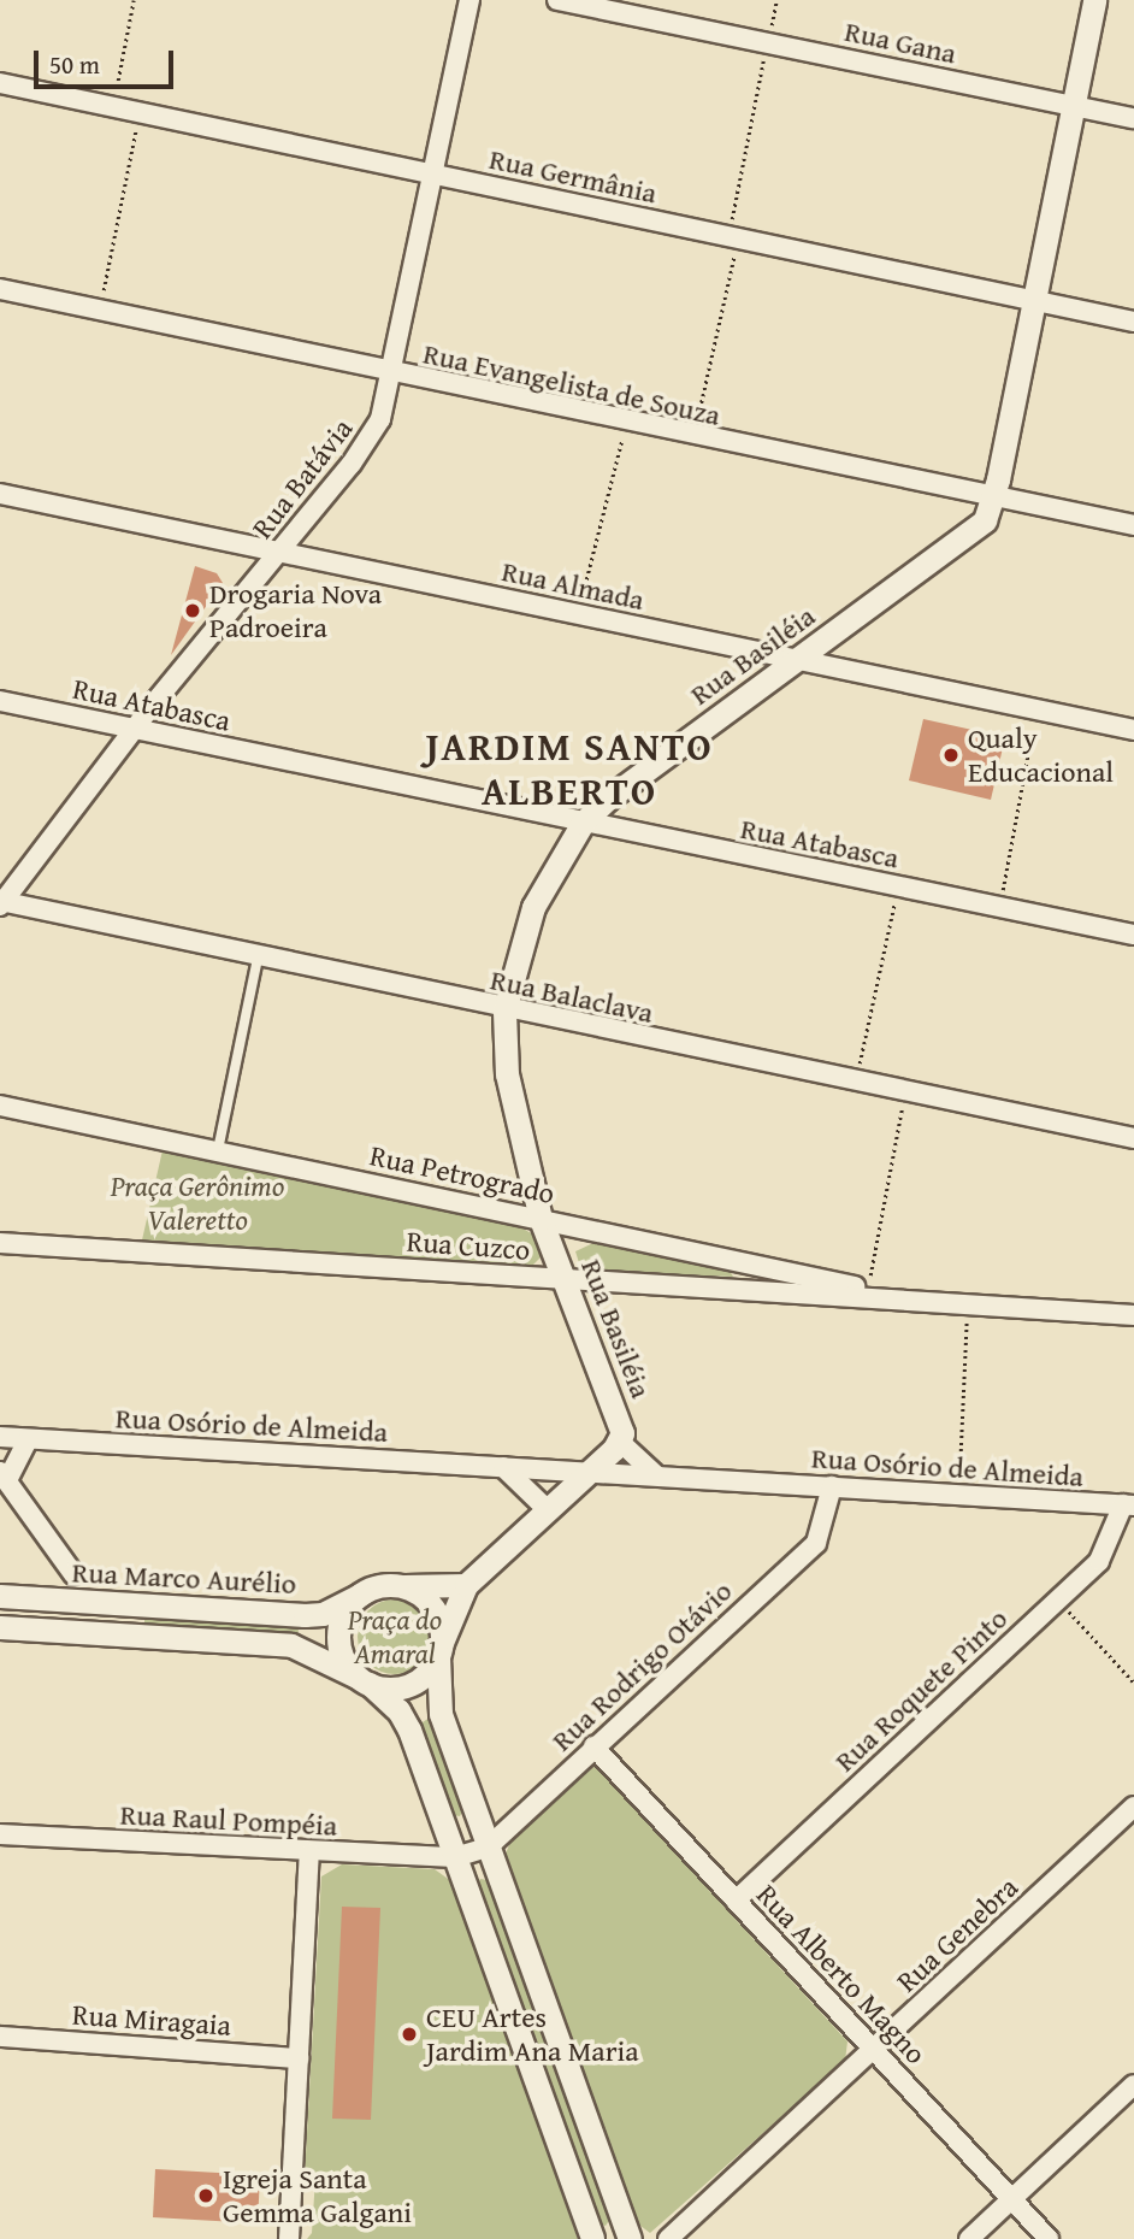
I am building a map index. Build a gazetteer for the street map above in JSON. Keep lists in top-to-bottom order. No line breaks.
{"streets":{"street":["Rua Gana","Rua Germânia","Rua Evangelista de Souza","Rua Batávia","Rua Almada","Rua Basiléia","Rua Atabasca","Rua Balaclava","Rua Petrogrado","Rua Cuzco","Rua Osório de Almeida","Rua Marco Aurélio","Rua Rodrigo Otávio","Rua Roquete Pinto","Rua Raul Pompéia","Rua Genebra","Rua Alberto Magno","Rua Miragaia"]},"crossings":[["Rua Gana","Rua Basiléia"],["Rua Germânia","Rua Batávia"],["Rua Germânia","Rua Basiléia"],["Rua Evangelista de Souza","Rua Batávia"],["Rua Evangelista de Souza","Rua Basiléia"],["Rua Batávia","Rua Almada"],["Rua Batávia","Rua Atabasca"],["Rua Batávia","Rua Balaclava"],["Rua Almada","Rua Basiléia"],["Rua Basiléia","Rua Atabasca"],["Rua Basiléia","Rua Balaclava"],["Rua Basiléia","Rua Petrogrado"],["Rua Basiléia","Rua Cuzco"],["Rua Basiléia","Rua Osório de Almeida"],["Rua Basiléia","Rua Marco Aurélio"],["Rua Petrogrado","Rua Cuzco"],["Rua Osório de Almeida","Rua Rodrigo Otávio"],["Rua Osório de Almeida","Rua Roquete Pinto"],["Rua Rodrigo Otávio","Rua Raul Pompéia"],["Rua Rodrigo Otávio","Rua Alberto Magno"],["Rua Roquete Pinto","Rua Alberto Magno"],["Rua Genebra","Rua Alberto Magno"]],"districts":["JARDIM SANTO ALBERTO"],"parks":["Praça Gerônimo Valeretto","Praça do Amaral"],"places":["Drogaria Nova Padroeira","Qualy Educacional","CEU Artes Jardim Ana Maria","Igreja Santa Gemma Galgani"],"scale_bar":"50 m"}
